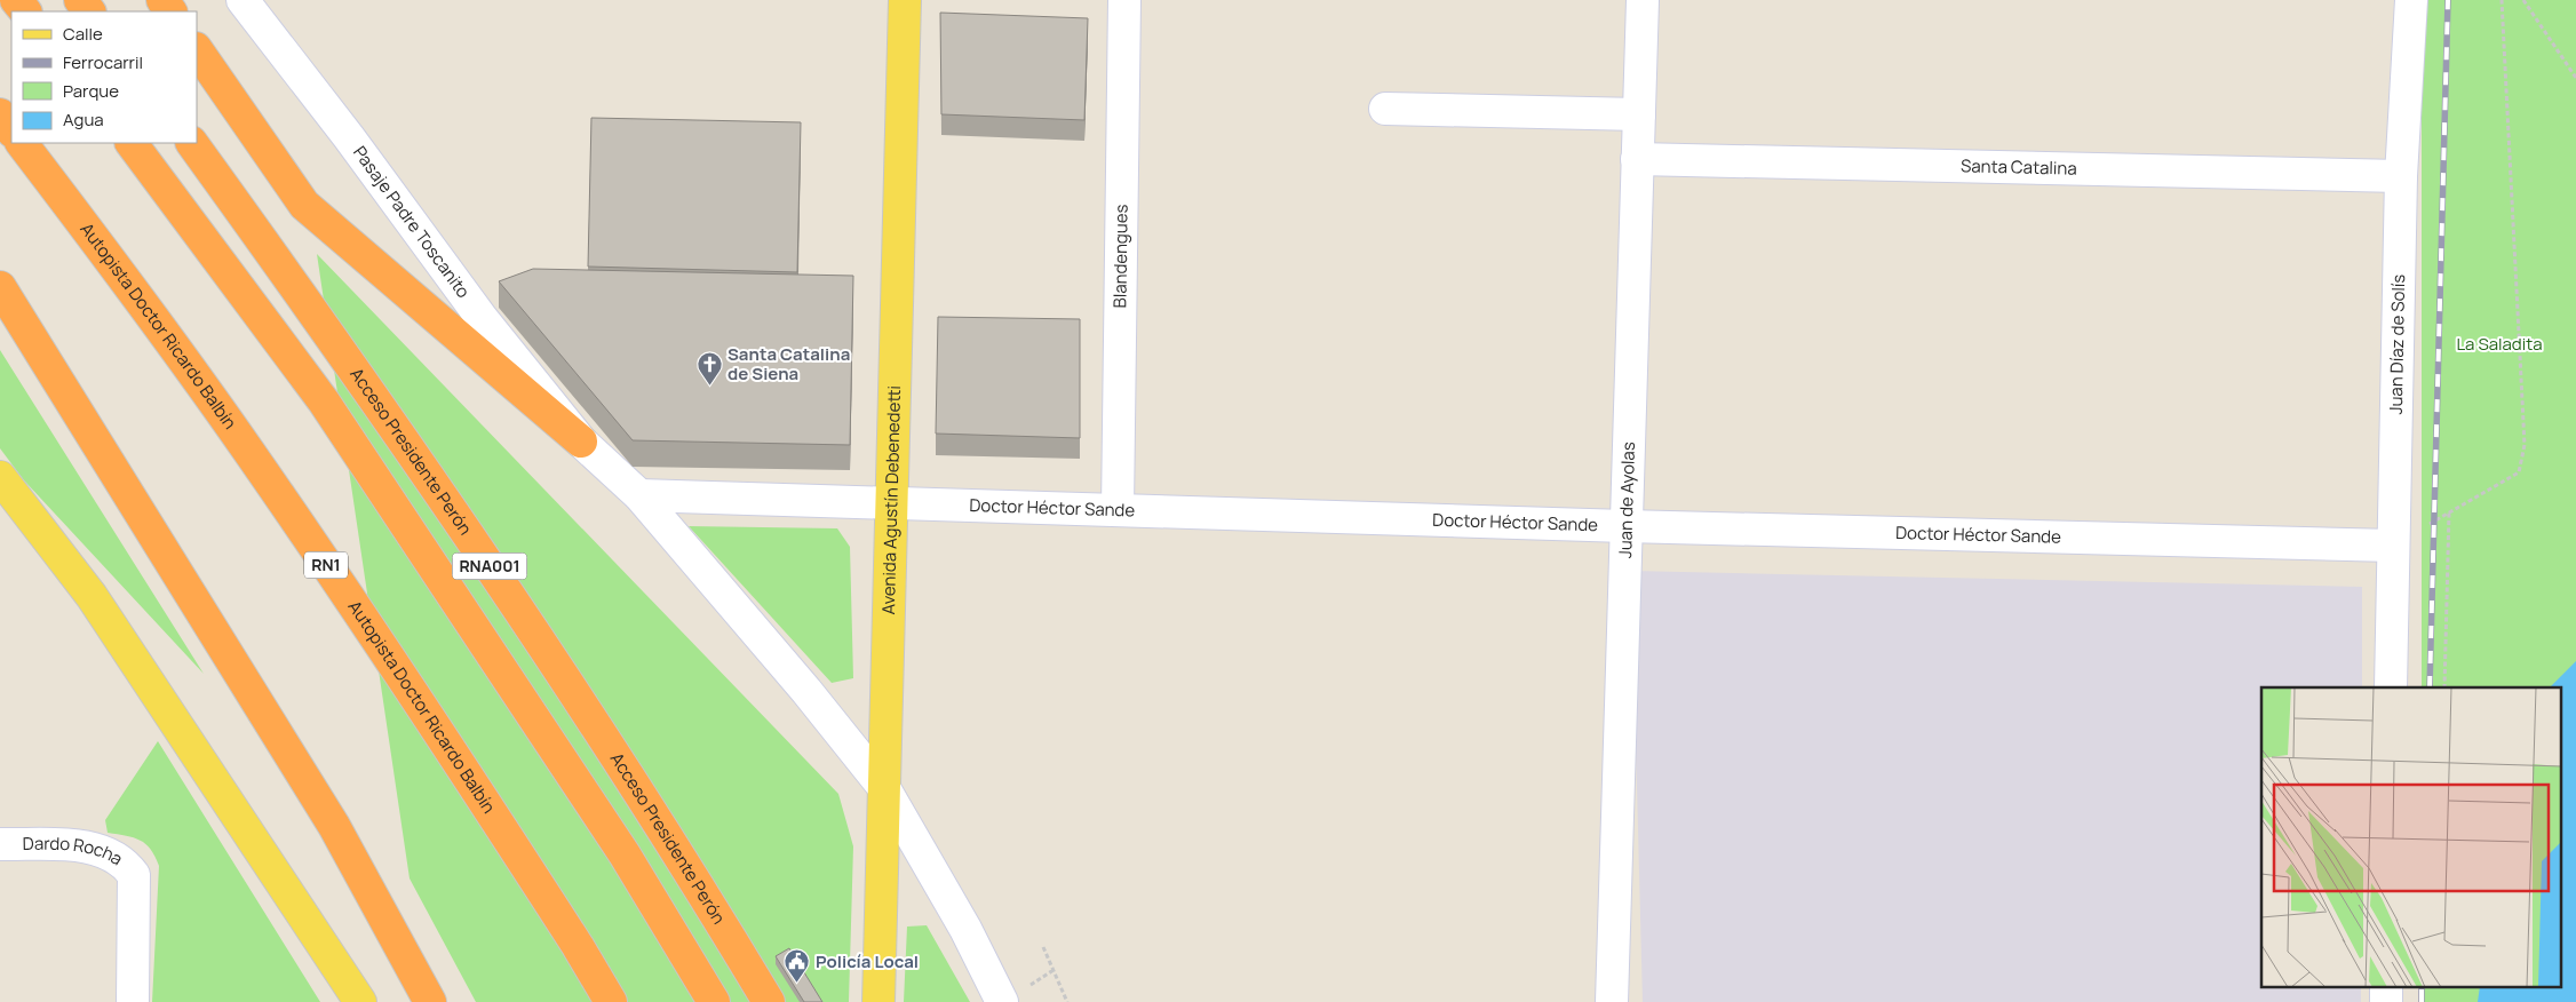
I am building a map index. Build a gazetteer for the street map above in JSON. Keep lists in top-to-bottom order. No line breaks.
{"streets":{"highway":["Autopista Doctor Ricardo Balbín","Acceso Presidente Perón","RN1","RNA001"],"main road":["Avenida Agustín Debenedetti"],"street":["Santa Catalina","Pasaje Padre Toscanito","Blandengues","Juan Díaz de Solís","Juan de Ayolas","Doctor Héctor Sande","Dardo Rocha"]},"crossings":[["Santa Catalina","Juan Díaz de Solís"],["Santa Catalina","Juan de Ayolas"],["Pasaje Padre Toscanito","Avenida Agustín Debenedetti"],["Pasaje Padre Toscanito","Doctor Héctor Sande"],["Blandengues","Doctor Héctor Sande"],["Juan Díaz de Solís","Doctor Héctor Sande"],["Avenida Agustín Debenedetti","Doctor Héctor Sande"],["Juan de Ayolas","Doctor Héctor Sande"]],"parks":["La Saladita"],"places":{"church":["Santa Catalina de Siena"],"public building":["Policía Local"]},"legend":["Calle","Ferrocarril","Parque","Agua"]}
